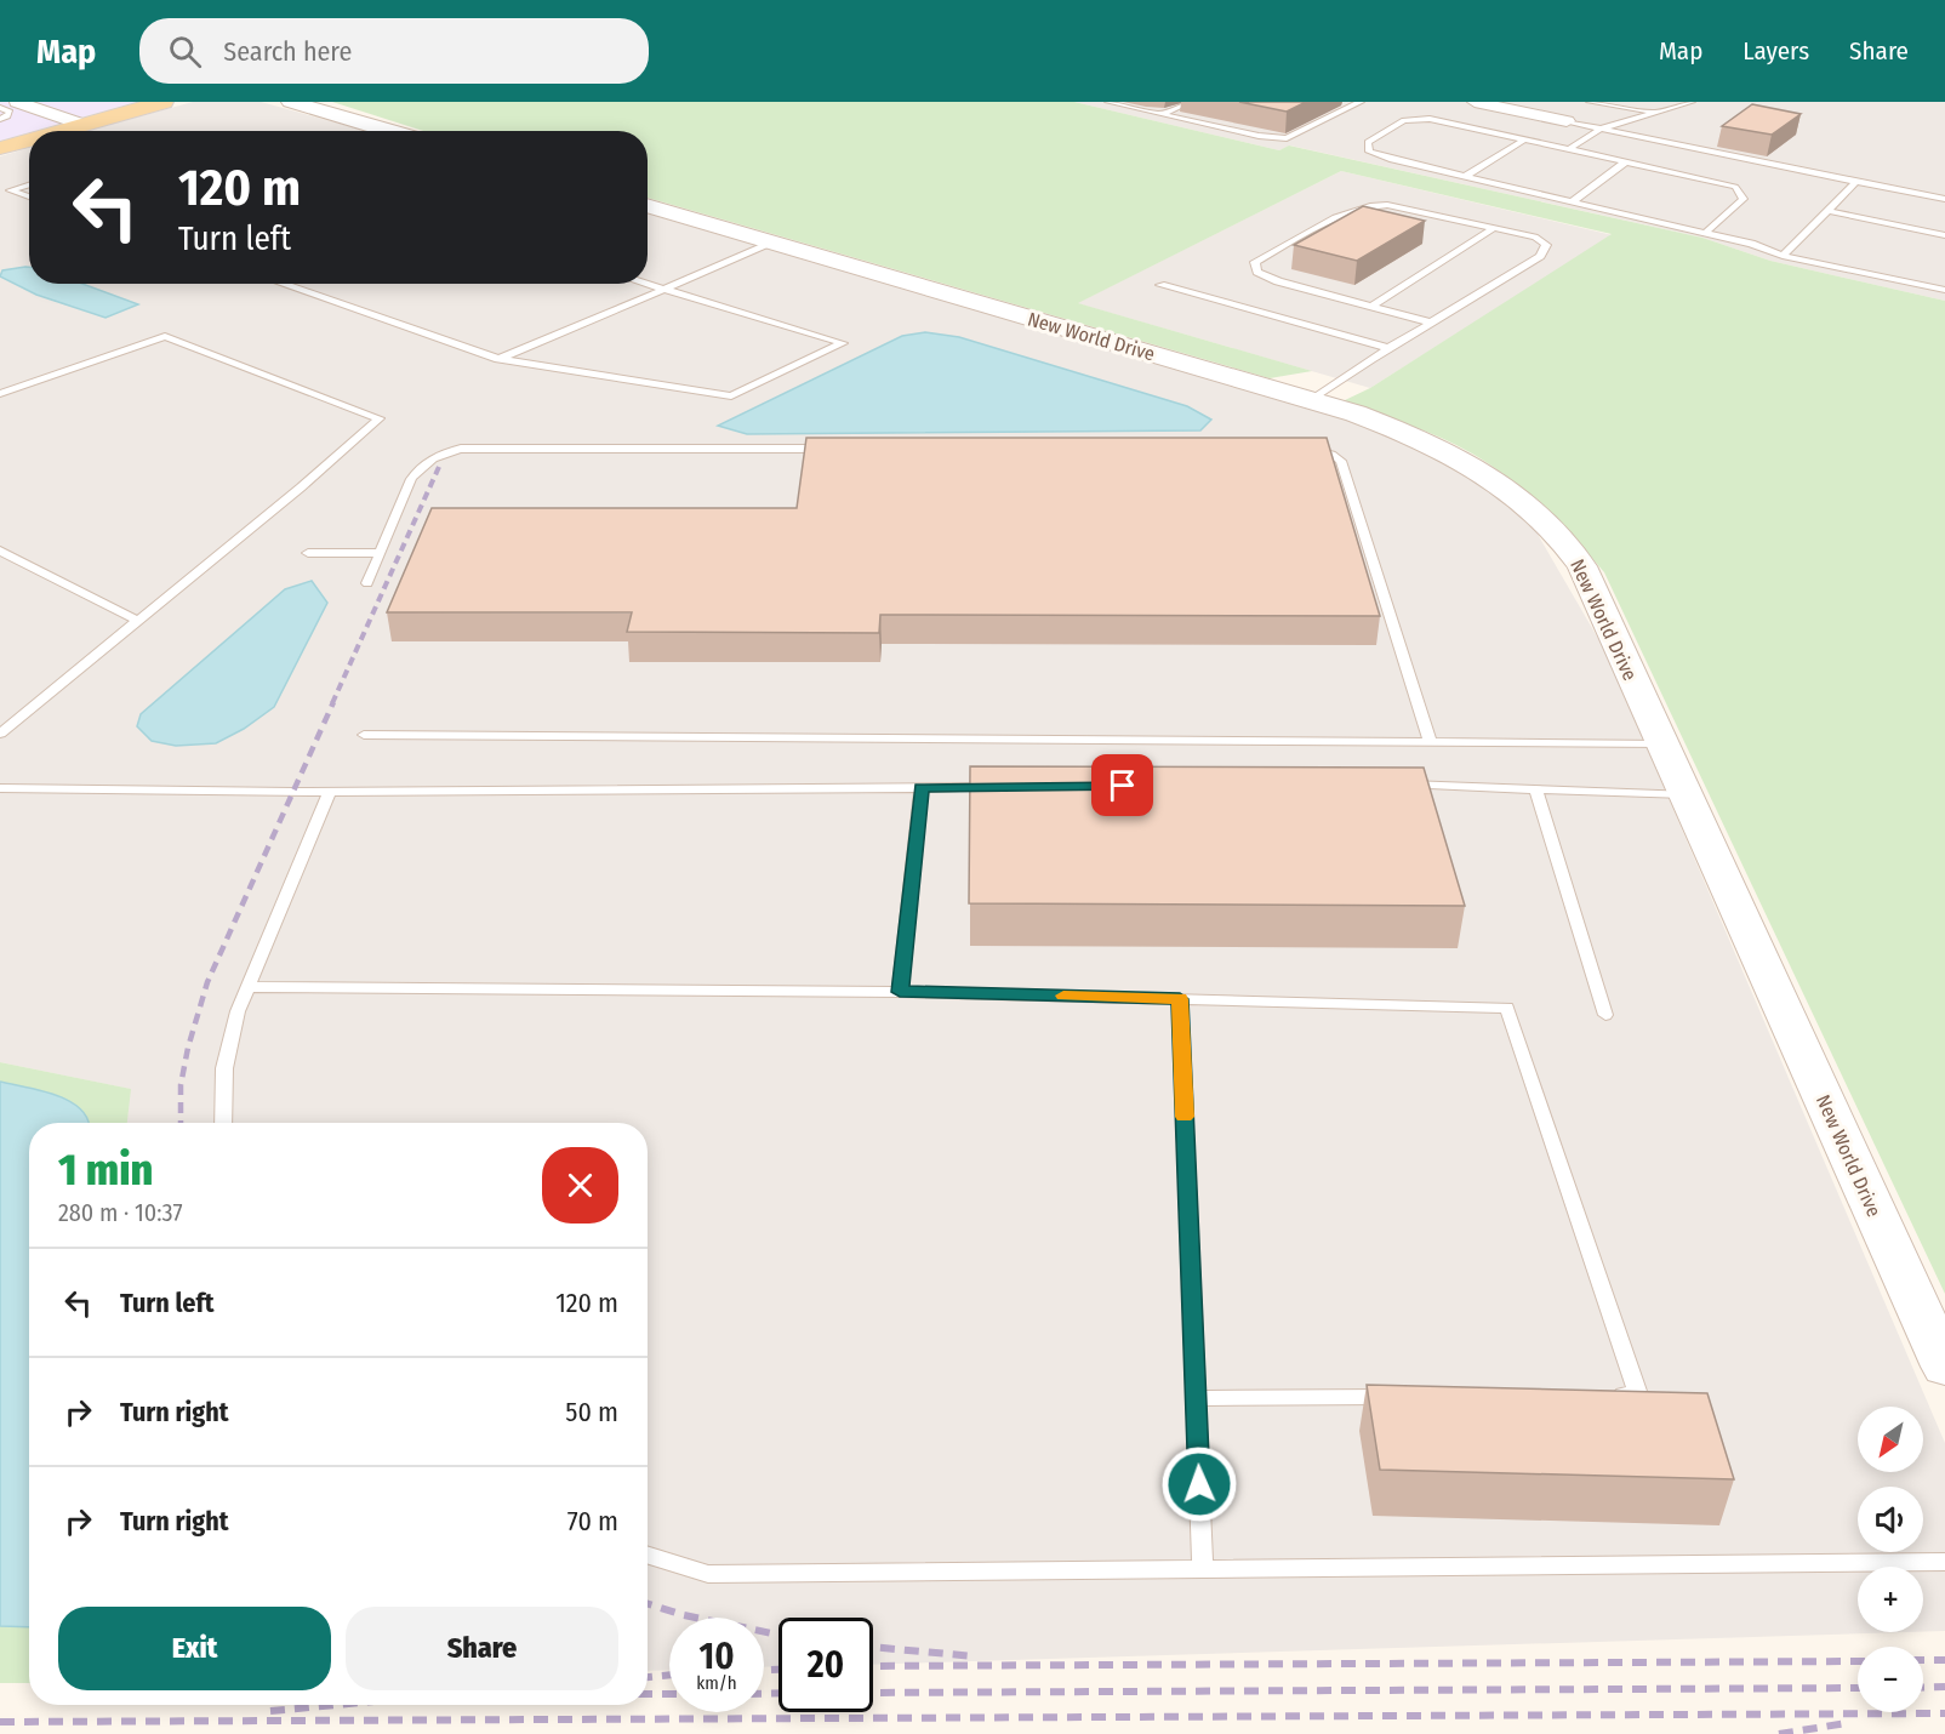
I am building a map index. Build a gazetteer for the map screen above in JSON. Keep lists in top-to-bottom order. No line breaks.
{"streets":{"street":["New World Drive"]},"north":"bottom left","page":{"header":"Map","search":"Search here","nav":["Map","Layers","Share"],"turn":["120 m","Turn left"],"heading":["1 min","280 m · 10:37"],"list":[{"name":"Turn left","value":"120 m"},{"name":"Turn right","value":"50 m"},{"name":"Turn right","value":"70 m"}],"map_buttons":["+","−"],"buttons":["Exit","Share"],"speed":"10 km/h","limit":"20"}}
